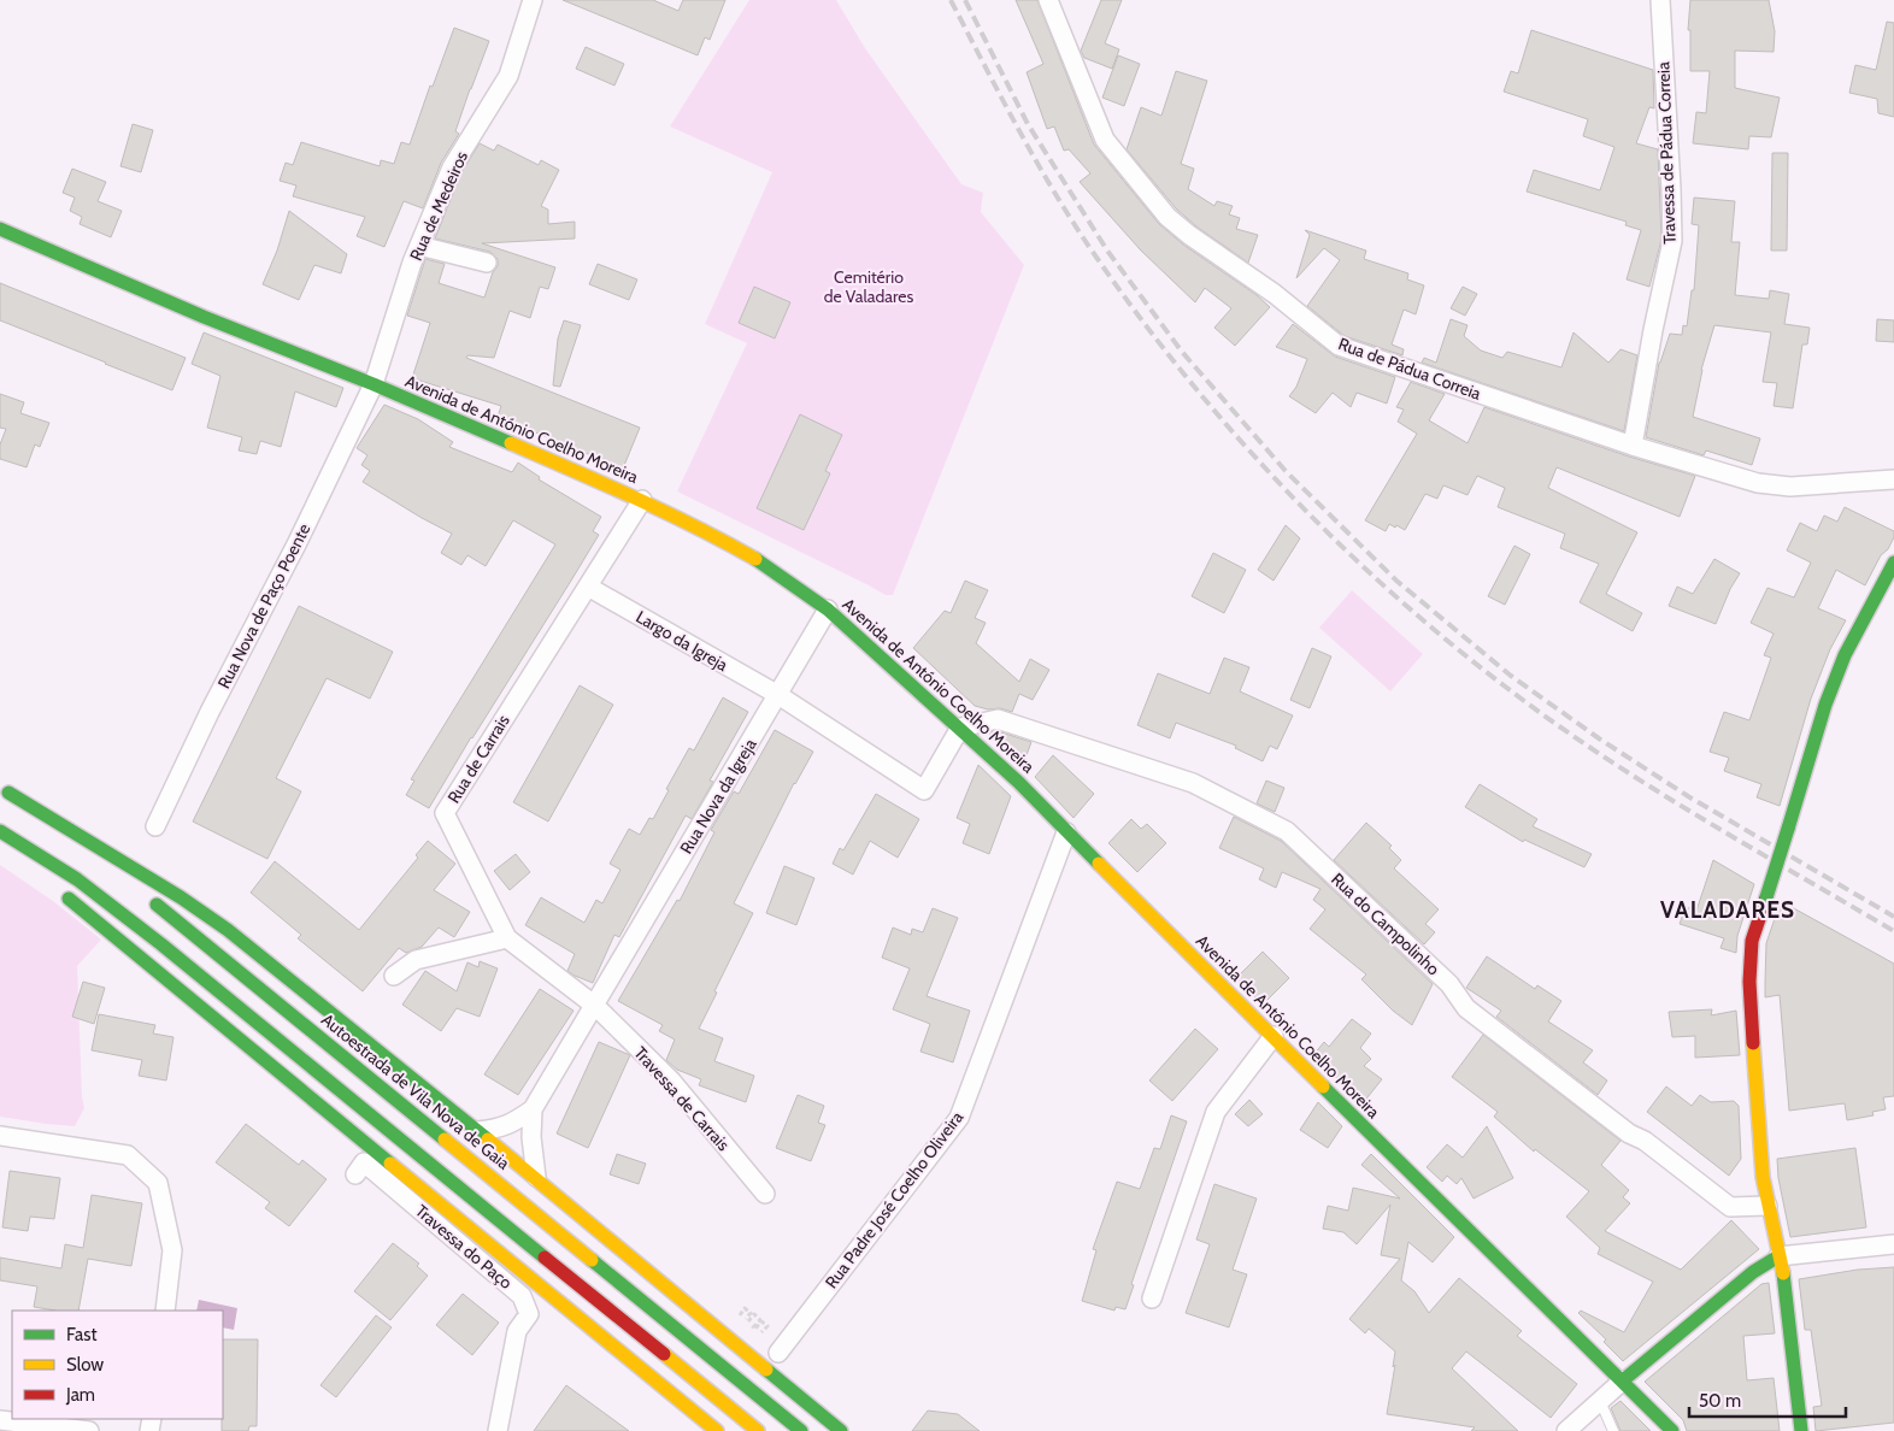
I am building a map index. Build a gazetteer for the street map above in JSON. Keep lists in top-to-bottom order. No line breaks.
{"streets":{"main road":["Avenida de António Coelho Moreira","Autoestrada de Vila Nova de Gaia"],"street":["Travessa de Pádua Correia","Rua de Medeiros","Rua de Pádua Correia","Rua Nova de Paço Poente","Largo da Igreja","Rua de Carrais","Rua Nova da Igreja","Rua do Campolinho","Travessa de Carrais","Rua Padre José Coelho Oliveira","Travessa do Paço"]},"crossings":[["Travessa de Pádua Correia","Rua de Pádua Correia"],["Rua de Medeiros","Avenida de António Coelho Moreira"],["Rua de Medeiros","Rua Nova de Paço Poente"],["Avenida de António Coelho Moreira","Rua Nova de Paço Poente"],["Avenida de António Coelho Moreira","Rua do Campolinho"],["Avenida de António Coelho Moreira","Rua Padre José Coelho Oliveira"],["Largo da Igreja","Rua de Carrais"],["Largo da Igreja","Rua Nova da Igreja"],["Rua de Carrais","Rua Nova da Igreja"],["Rua de Carrais","Travessa de Carrais"],["Rua Nova da Igreja","Travessa de Carrais"]],"districts":["VALADARES"],"parks":["Cemitério de Valadares"],"legend":["Fast","Slow","Jam"],"scale_bar":"50 m"}
